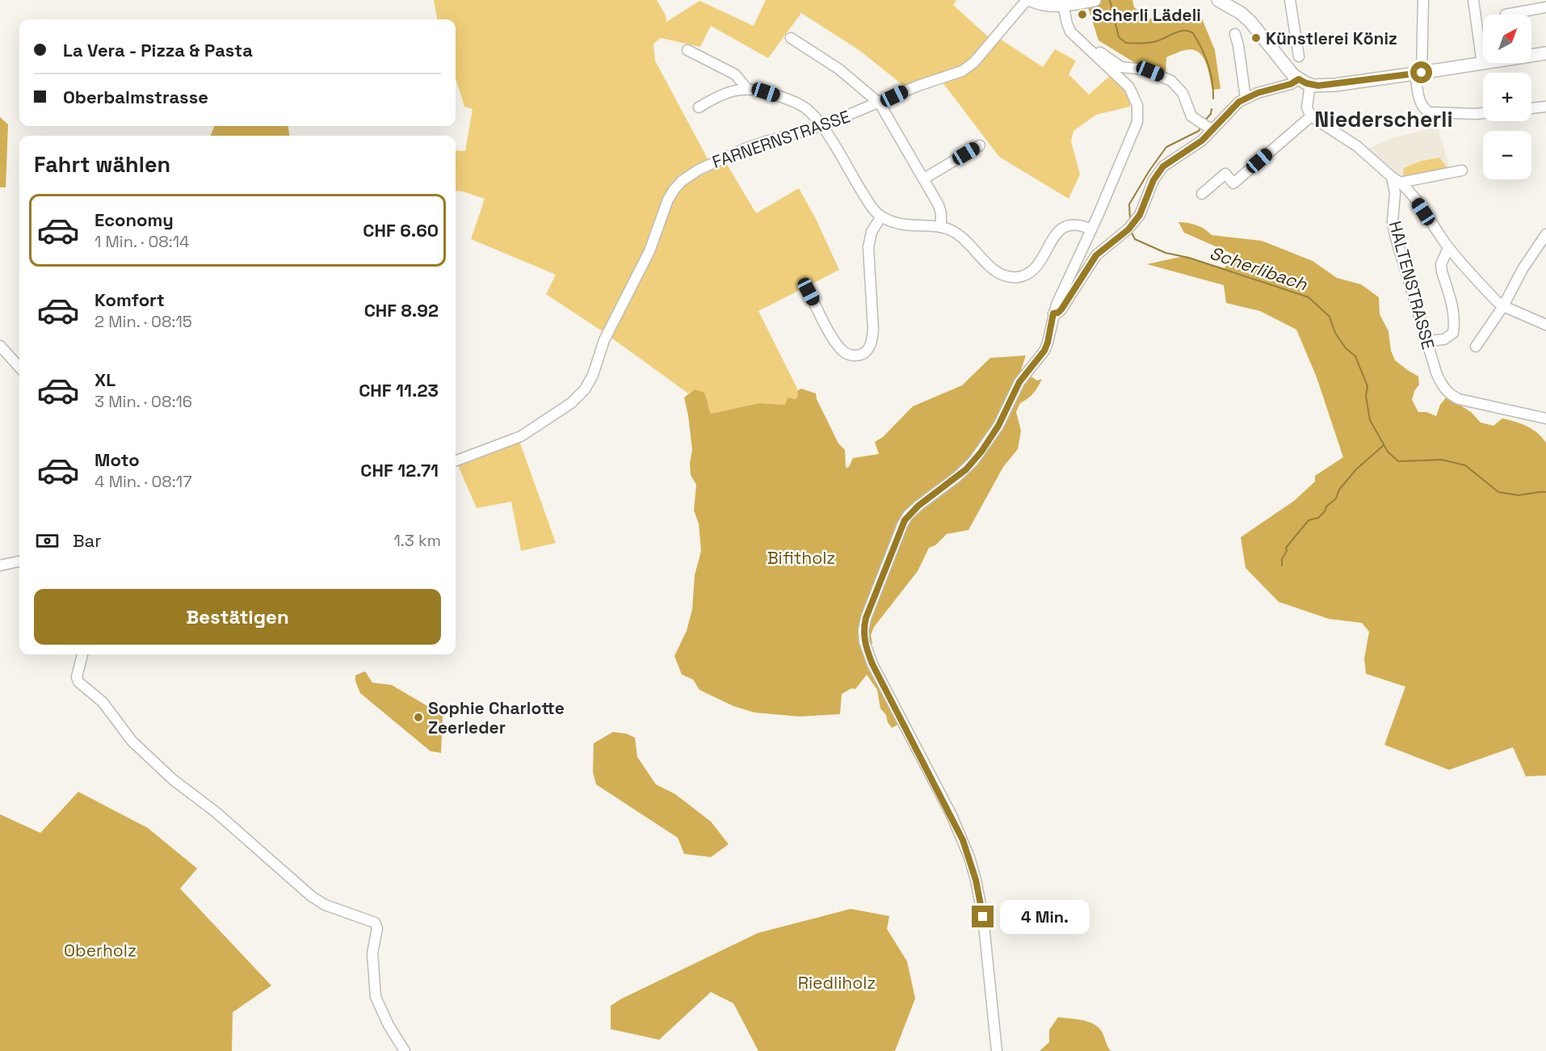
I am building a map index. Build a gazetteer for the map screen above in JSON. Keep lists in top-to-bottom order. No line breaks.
{"streets":{"street":["FARNERNSTRASSE","HALTENSTRASSE"]},"districts":["Niederscherli"],"water":["Scherlibach"],"parks":["Bifitholz","Oberholz","Riedliholz"],"places":["Scherli Lädeli","Künstlerei Köniz","Sophie Charlotte Zeerleder"],"north":"top right","page":{"map_buttons":["+","−"],"banner":["La Vera - Pizza & Pasta","Oberbalmstrasse"],"heading":"Fahrt wählen","list":[{"name":"Economy","note":"1 Min. · 08:14","value":"CHF 6.60"},{"name":"Komfort","note":"2 Min. · 08:15","value":"CHF 8.92"},{"name":"XL","note":"3 Min. · 08:16","value":"CHF 11.23"},{"name":"Moto","note":"4 Min. · 08:17","value":"CHF 12.71"}],"pay":["Bar","1.3 km"],"buttons":"Bestätigen","bubble":"4 Min."}}
